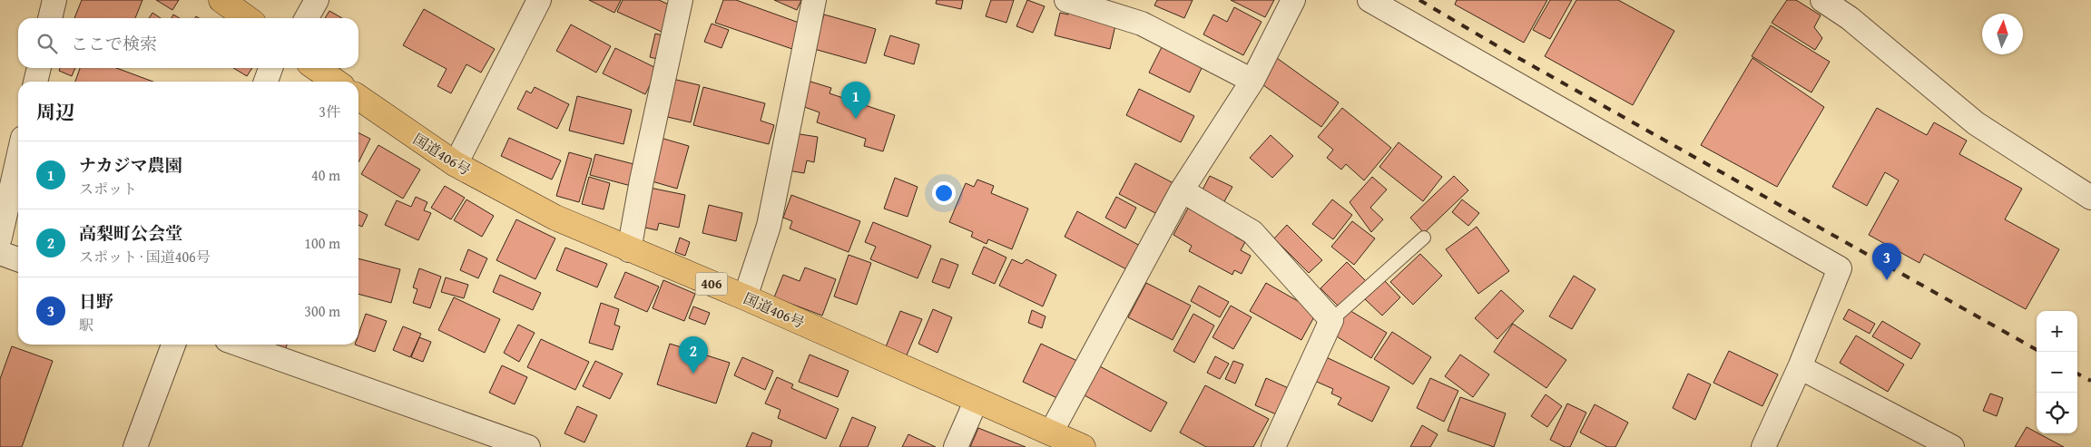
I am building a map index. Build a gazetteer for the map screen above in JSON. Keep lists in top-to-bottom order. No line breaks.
{"streets":{"highway":["国道406号","406"]},"north":"top","page":{"search":"ここで検索","pins":["1","3","2"],"heading":["周辺","3件"],"list":[{"mark":"1","name":"ナカジマ農園","note":"スポット","value":"40 m"},{"mark":"2","name":"高梨町公会堂","note":"スポット · 国道406号","value":"100 m"},{"mark":"3","name":"日野","note":"駅","value":"300 m"}],"map_buttons":["+","−"]}}
